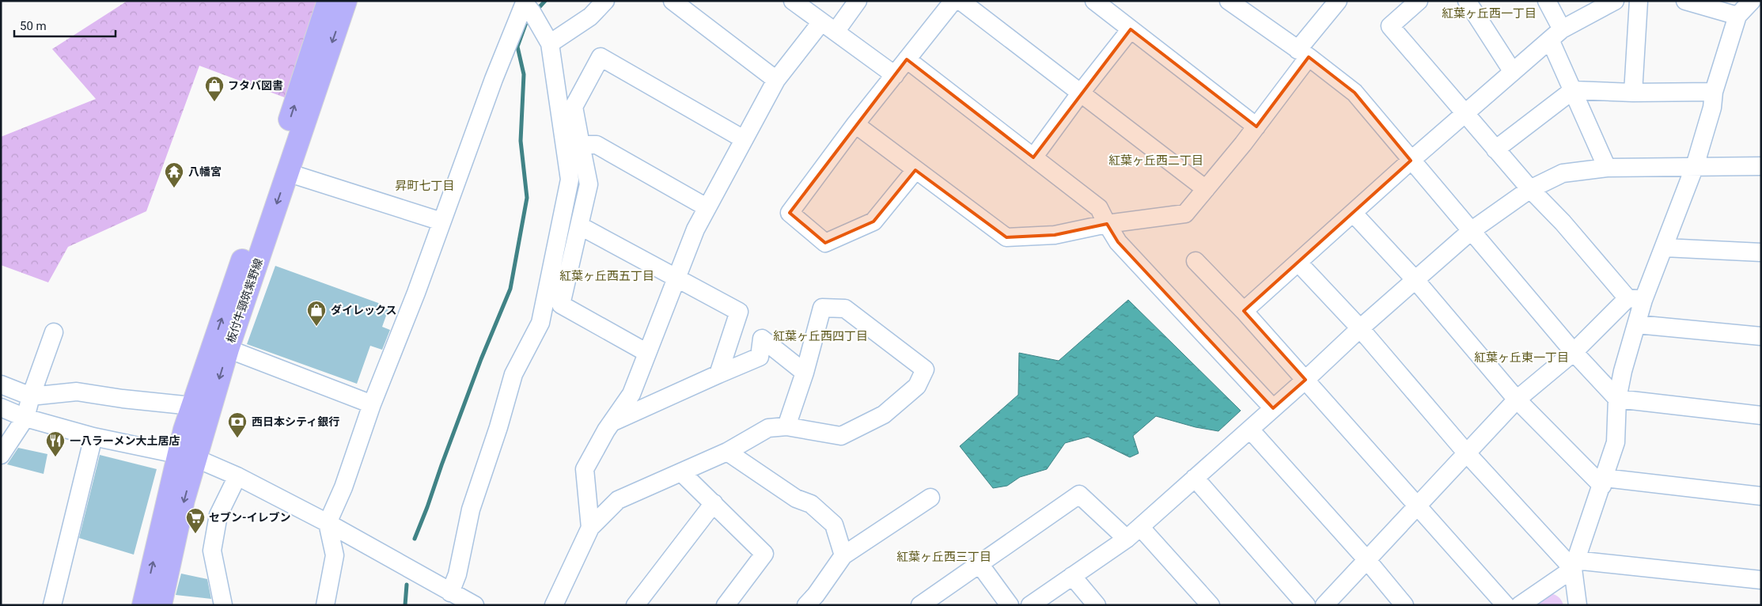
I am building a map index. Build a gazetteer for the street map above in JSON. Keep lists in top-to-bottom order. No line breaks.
{"streets":{"main road":["板付牛頸筑紫野線"]},"districts":["紅葉ヶ丘西一丁目","紅葉ヶ丘西二丁目","昇町七丁目","紅葉ヶ丘西五丁目","紅葉ヶ丘西四丁目","紅葉ヶ丘東一丁目","紅葉ヶ丘西三丁目"],"places":{"shop":["フタバ図書","ダイレックス"],"temple":["八幡宮"],"bank":["西日本シティ銀行"],"restaurant":["一八ラーメン大土居店"],"supermarket":["セブン-イレブン"]},"scale_bar":"50 m"}
